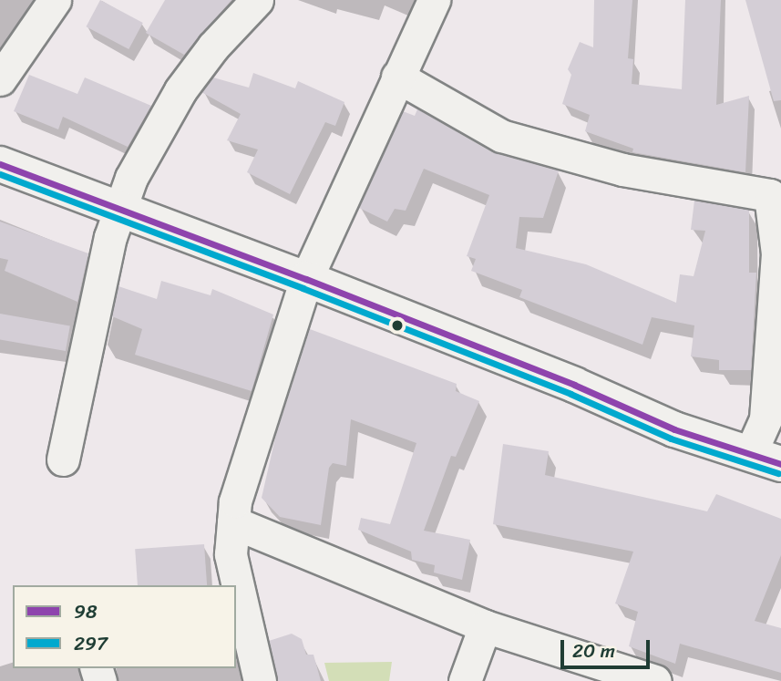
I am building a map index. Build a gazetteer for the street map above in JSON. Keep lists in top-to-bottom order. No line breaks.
{"lines":["transit line 98","transit line 297"],"legend":["98","297"],"scale_bar":"20 m"}
